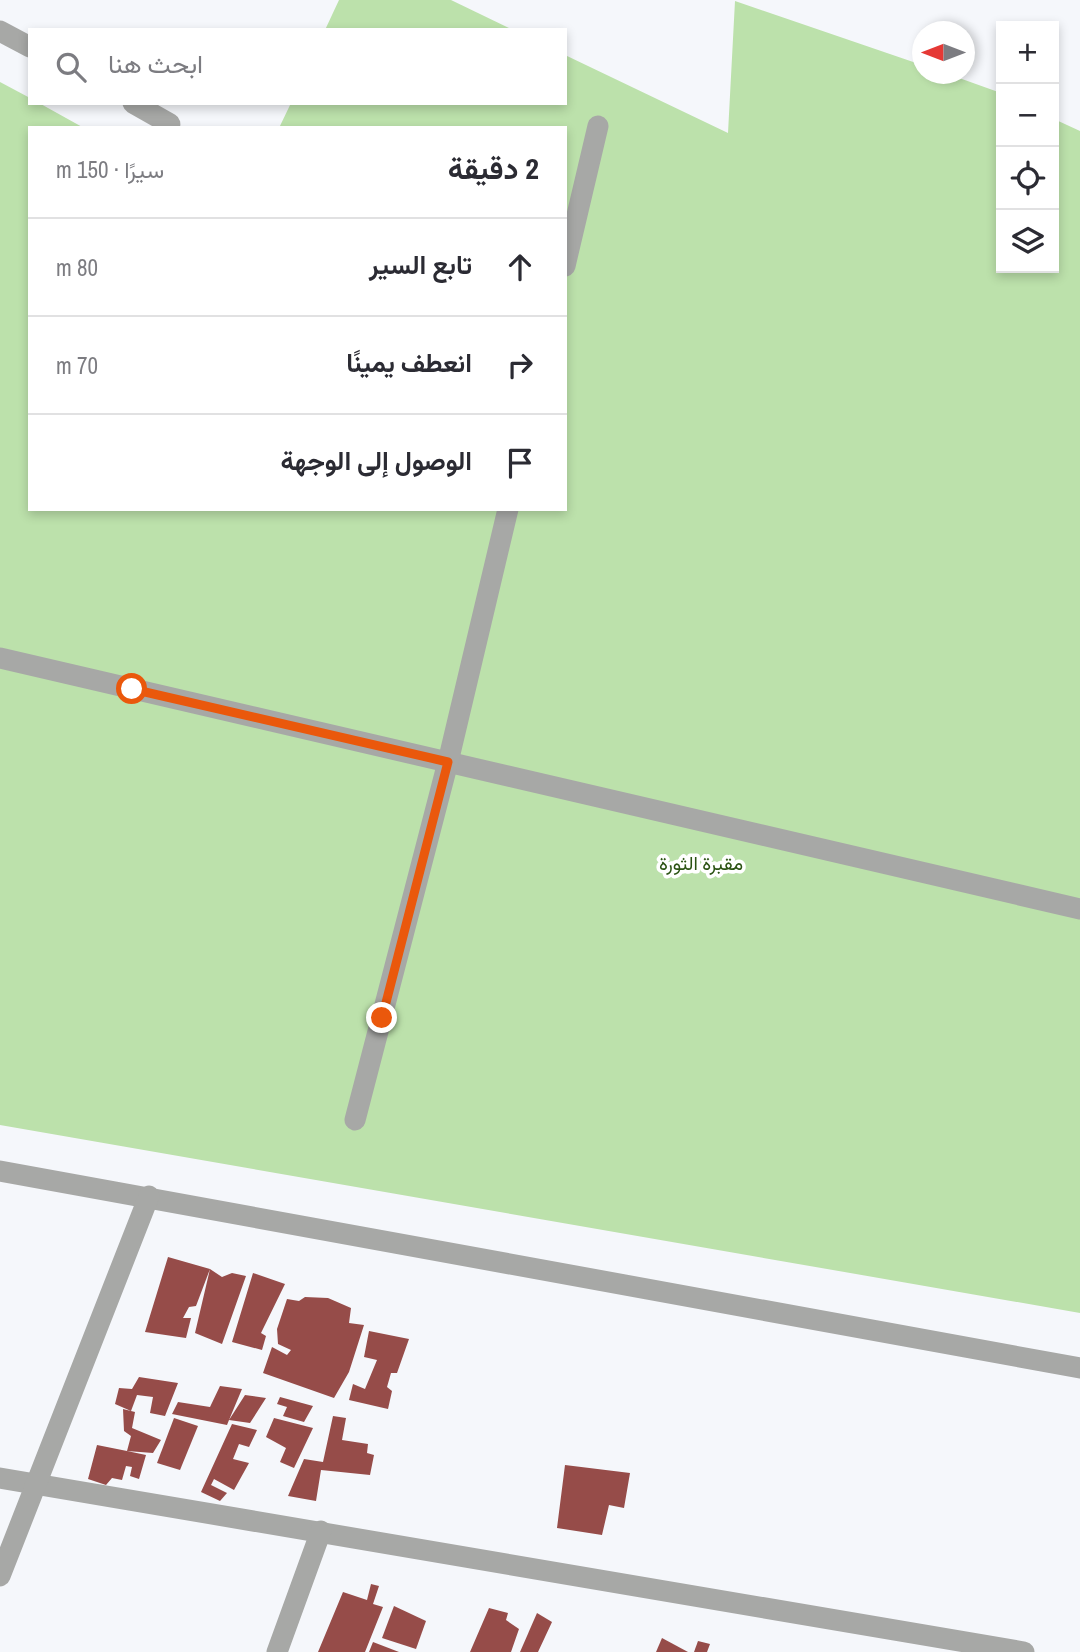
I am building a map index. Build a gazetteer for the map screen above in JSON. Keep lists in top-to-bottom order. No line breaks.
{"parks":["مقبرة الثورة"],"north":"left","page":{"map_buttons":["+","−"],"search":"ابحث هنا","heading":["2 دقيقة","سيرًا · 150 m"],"list":[["تابع السير","80 m"],["انعطف يمينًا","70 m"],"الوصول إلى الوجهة"]}}
